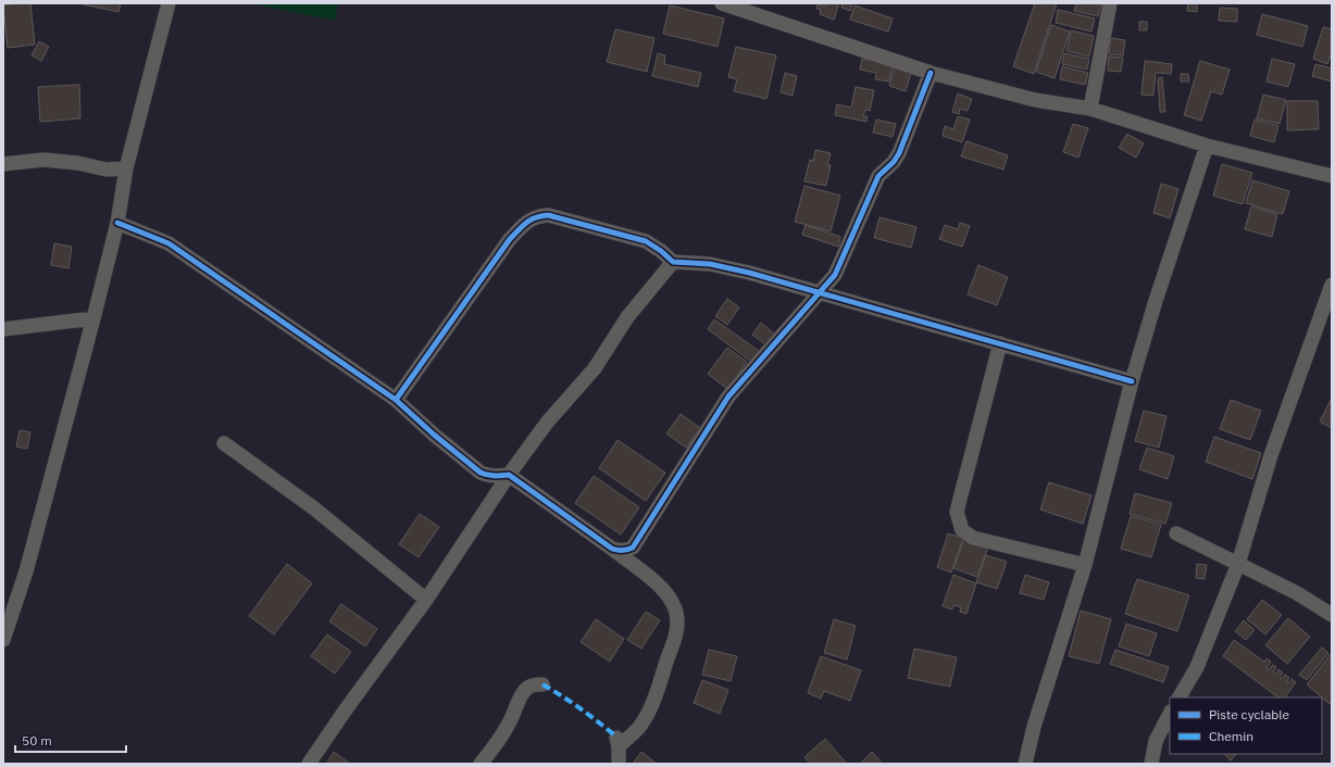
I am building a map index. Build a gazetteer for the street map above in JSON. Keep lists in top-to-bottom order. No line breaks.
{"legend":["Piste cyclable","Chemin"],"scale_bar":"50 m"}
